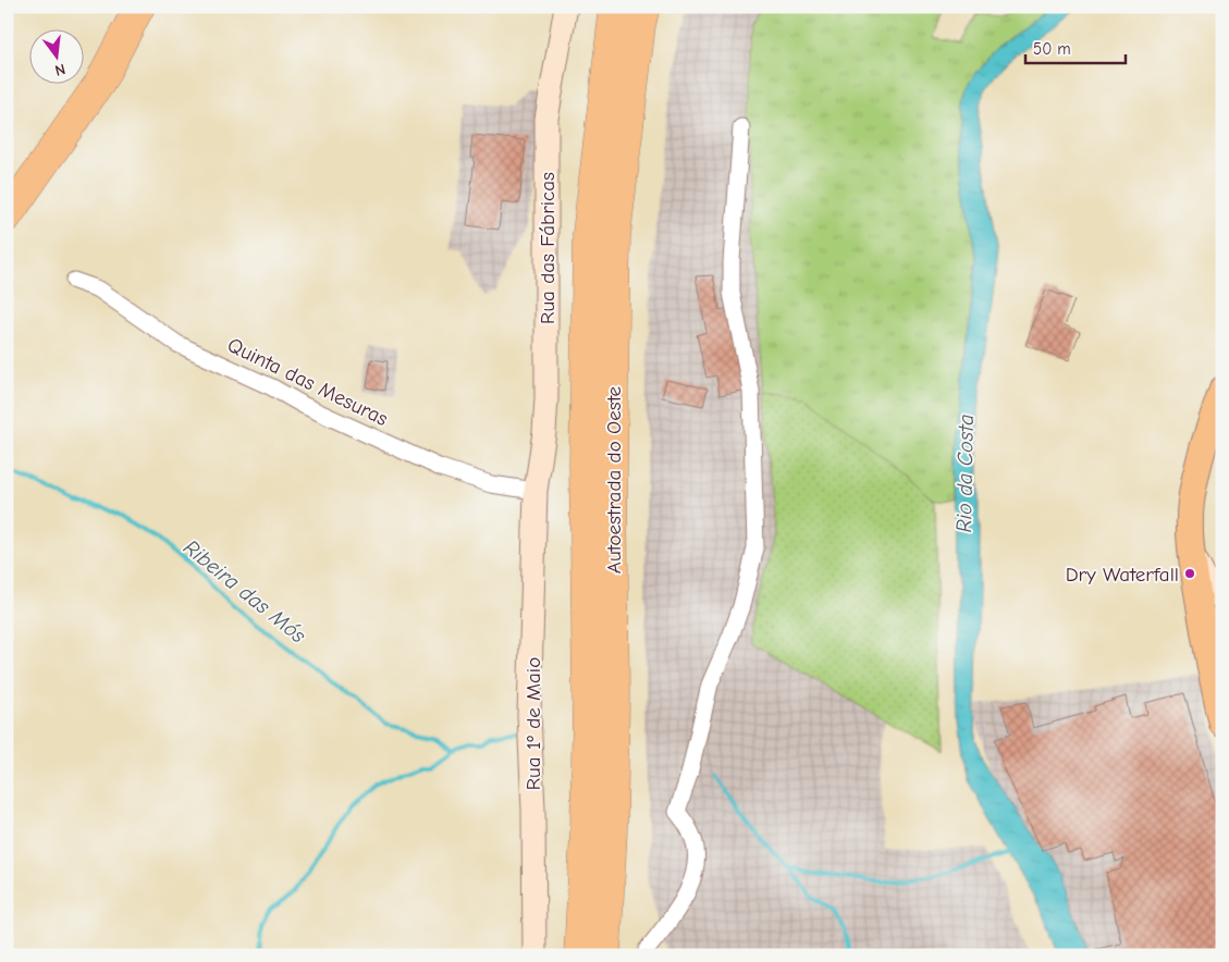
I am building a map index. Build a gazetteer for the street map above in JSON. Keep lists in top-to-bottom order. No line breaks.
{"streets":{"highway":["Autoestrada do Oeste"],"street":["Rua das Fábricas","Quinta das Mesuras","Rua 1º de Maio"]},"crossings":[["Rua das Fábricas","Quinta das Mesuras"],["Rua das Fábricas","Rua 1º de Maio"],["Quinta das Mesuras","Rua 1º de Maio"]],"water":["Rio da Costa","Ribeira das Mós"],"places":["Dry Waterfall"],"scale_bar":"50 m","north":"bottom"}
